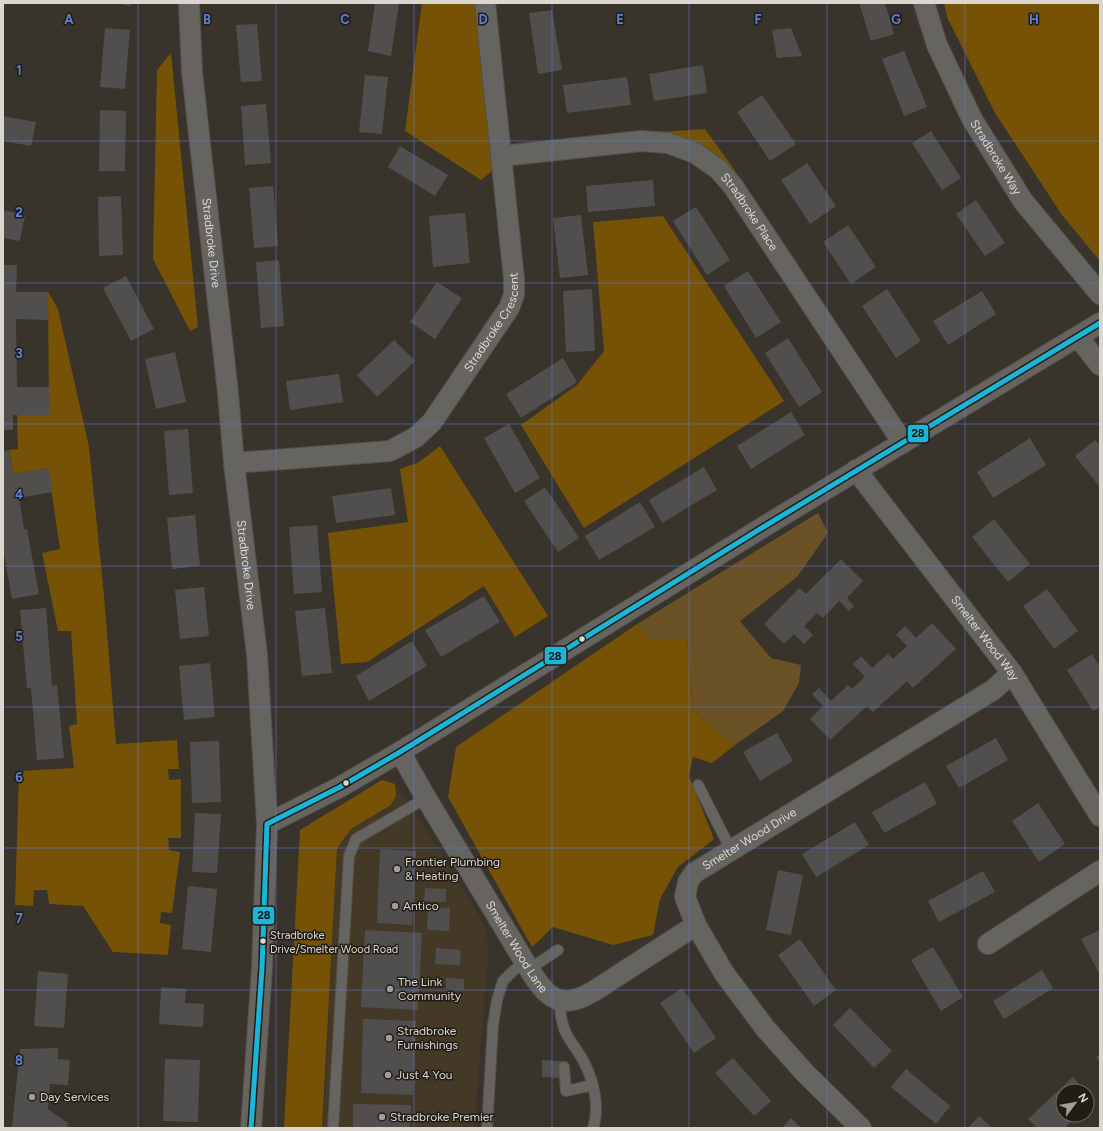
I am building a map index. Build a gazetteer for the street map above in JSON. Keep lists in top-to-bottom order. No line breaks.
{"streets":{"street":["Stradbroke Way","Stradbroke Place","Stradbroke Drive","Stradbroke Crescent","Smelter Wood Way","Smelter Wood Drive","Smelter Wood Lane"]},"crossings":[["Stradbroke Place","Stradbroke Crescent"],["Stradbroke Drive","Stradbroke Crescent"],["Smelter Wood Way","Smelter Wood Drive"],["Smelter Wood Drive","Smelter Wood Lane"]],"places":["Frontier Plumbing & Heating","Antico","Stradbroke Drive/Smelter Wood Road","The Link Community","Stradbroke Furnishings","Just 4 You","Day Services","Stradbroke Premier"],"lines":["transit line 28"],"north":"top right","grid":{"columns":["A","B","C","D","E","F","G","H"],"rows":["1","2","3","4","5","6","7","8"]}}
